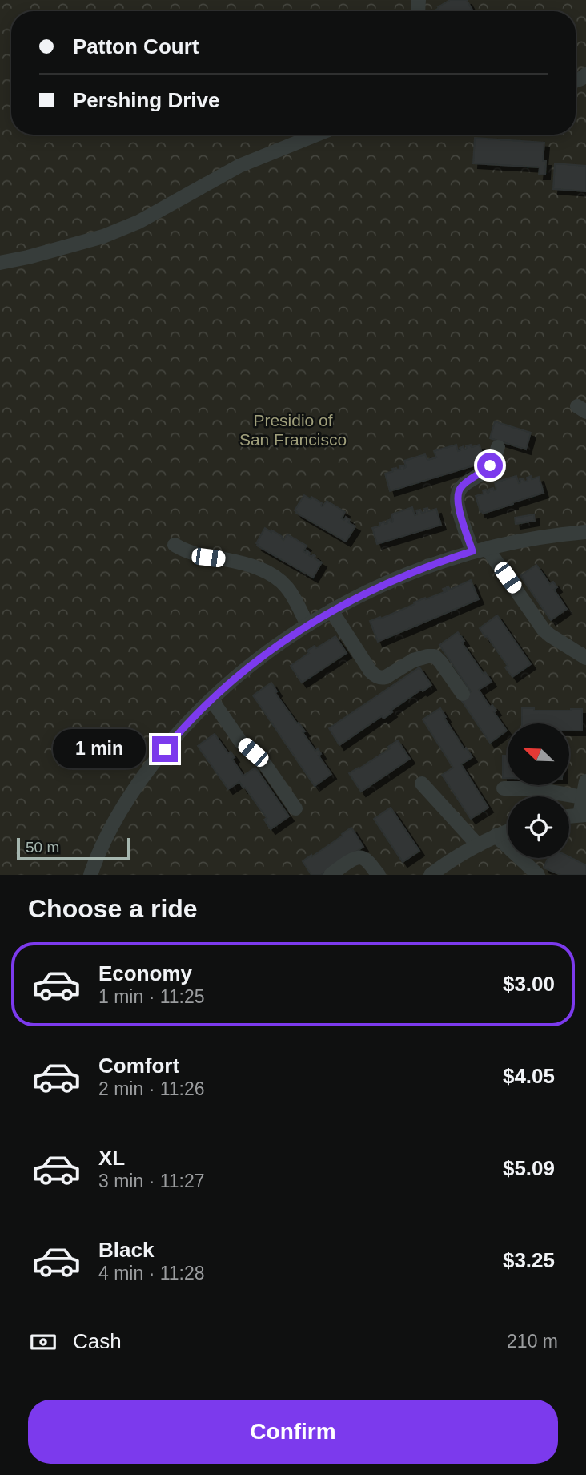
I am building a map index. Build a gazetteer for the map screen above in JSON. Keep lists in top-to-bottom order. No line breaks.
{"parks":["Presidio of San Francisco"],"scale_bar":"50 m","north":"top left","page":{"banner":["Patton Court","Pershing Drive"],"bubble":"1 min","scale":"50 m","heading":"Choose a ride","list":[{"name":"Economy","note":"1 min · 11:25","value":"$3.00"},{"name":"Comfort","note":"2 min · 11:26","value":"$4.05"},{"name":"XL","note":"3 min · 11:27","value":"$5.09"},{"name":"Black","note":"4 min · 11:28","value":"$3.25"}],"pay":["Cash","210 m"],"buttons":"Confirm"}}
